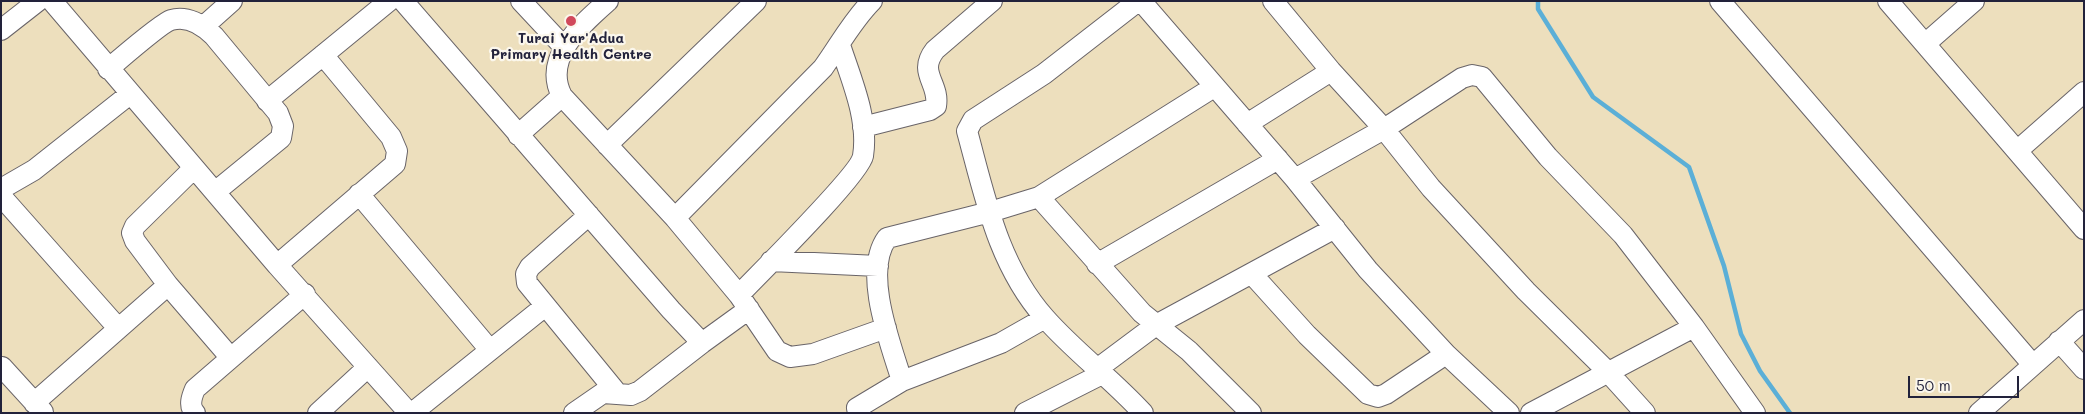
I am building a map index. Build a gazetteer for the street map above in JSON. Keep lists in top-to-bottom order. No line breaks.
{"places":["Turai Yar'Adua Primary Health Centre"],"scale_bar":"50 m"}
